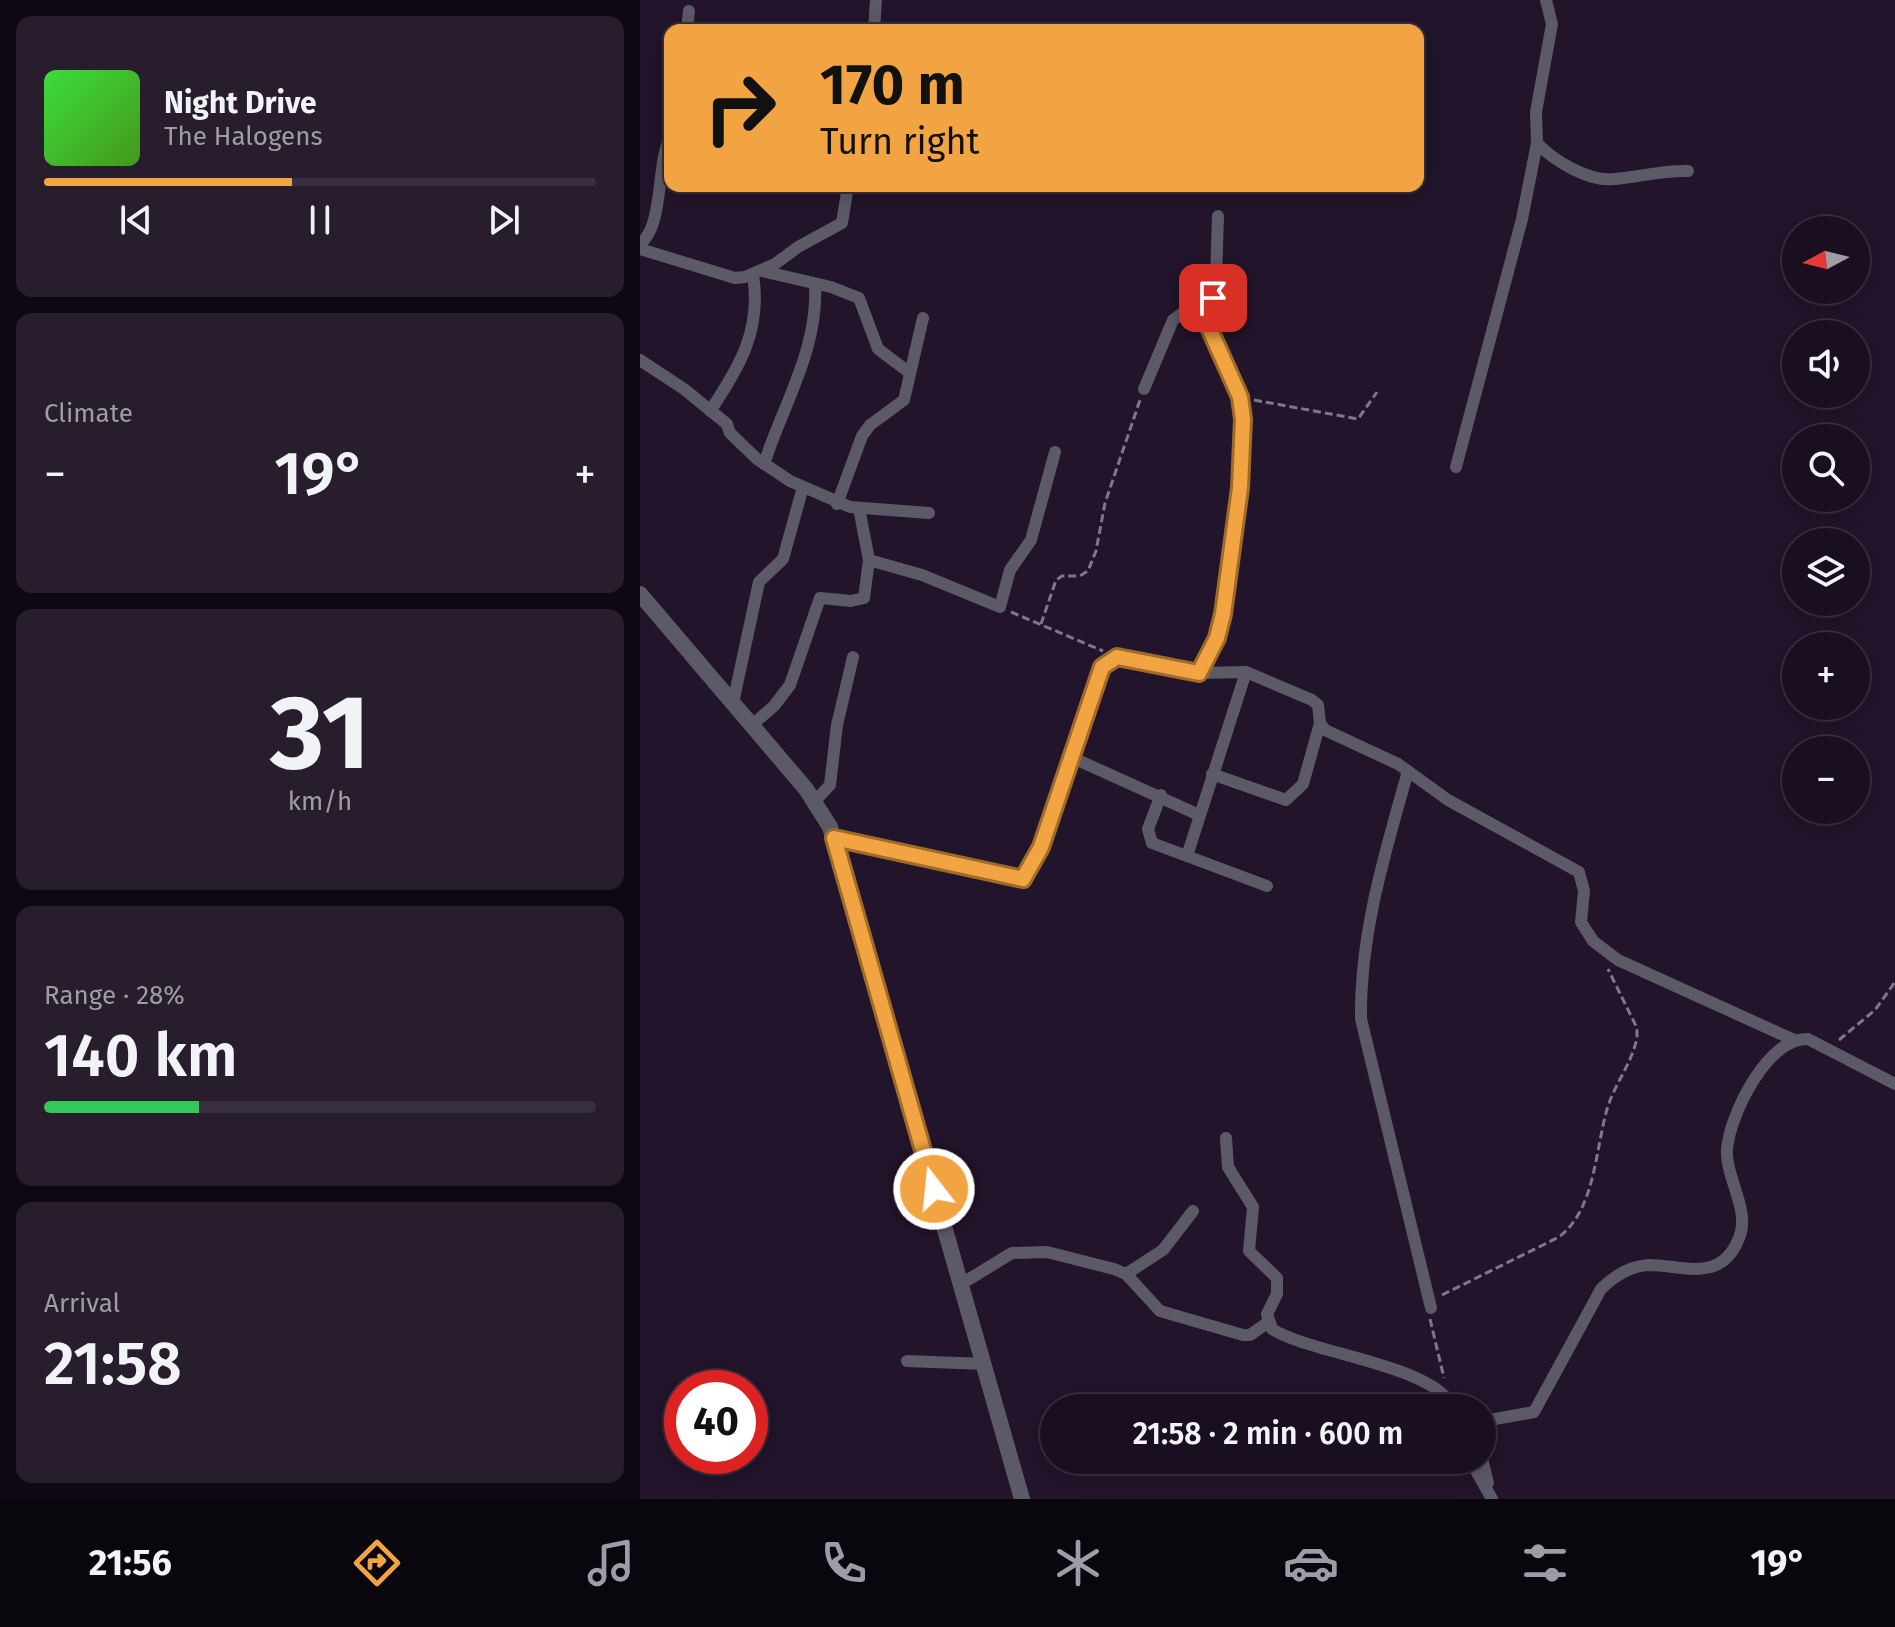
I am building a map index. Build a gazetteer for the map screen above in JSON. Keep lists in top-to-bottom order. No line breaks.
{"north":"left","page":{"turn":["170 m","Turn right"],"song":["Night Drive","The Halogens"],"map_buttons":["+","−"],"tile":["Climate",["31","km/h"],["Range · 28%","140 km"],["Arrival","21:58"]],"heat":["−","19°","+"],"limit":"40","trip":"21:58 · 2 min · 600 m","tabs":["21:56","19°"]}}
